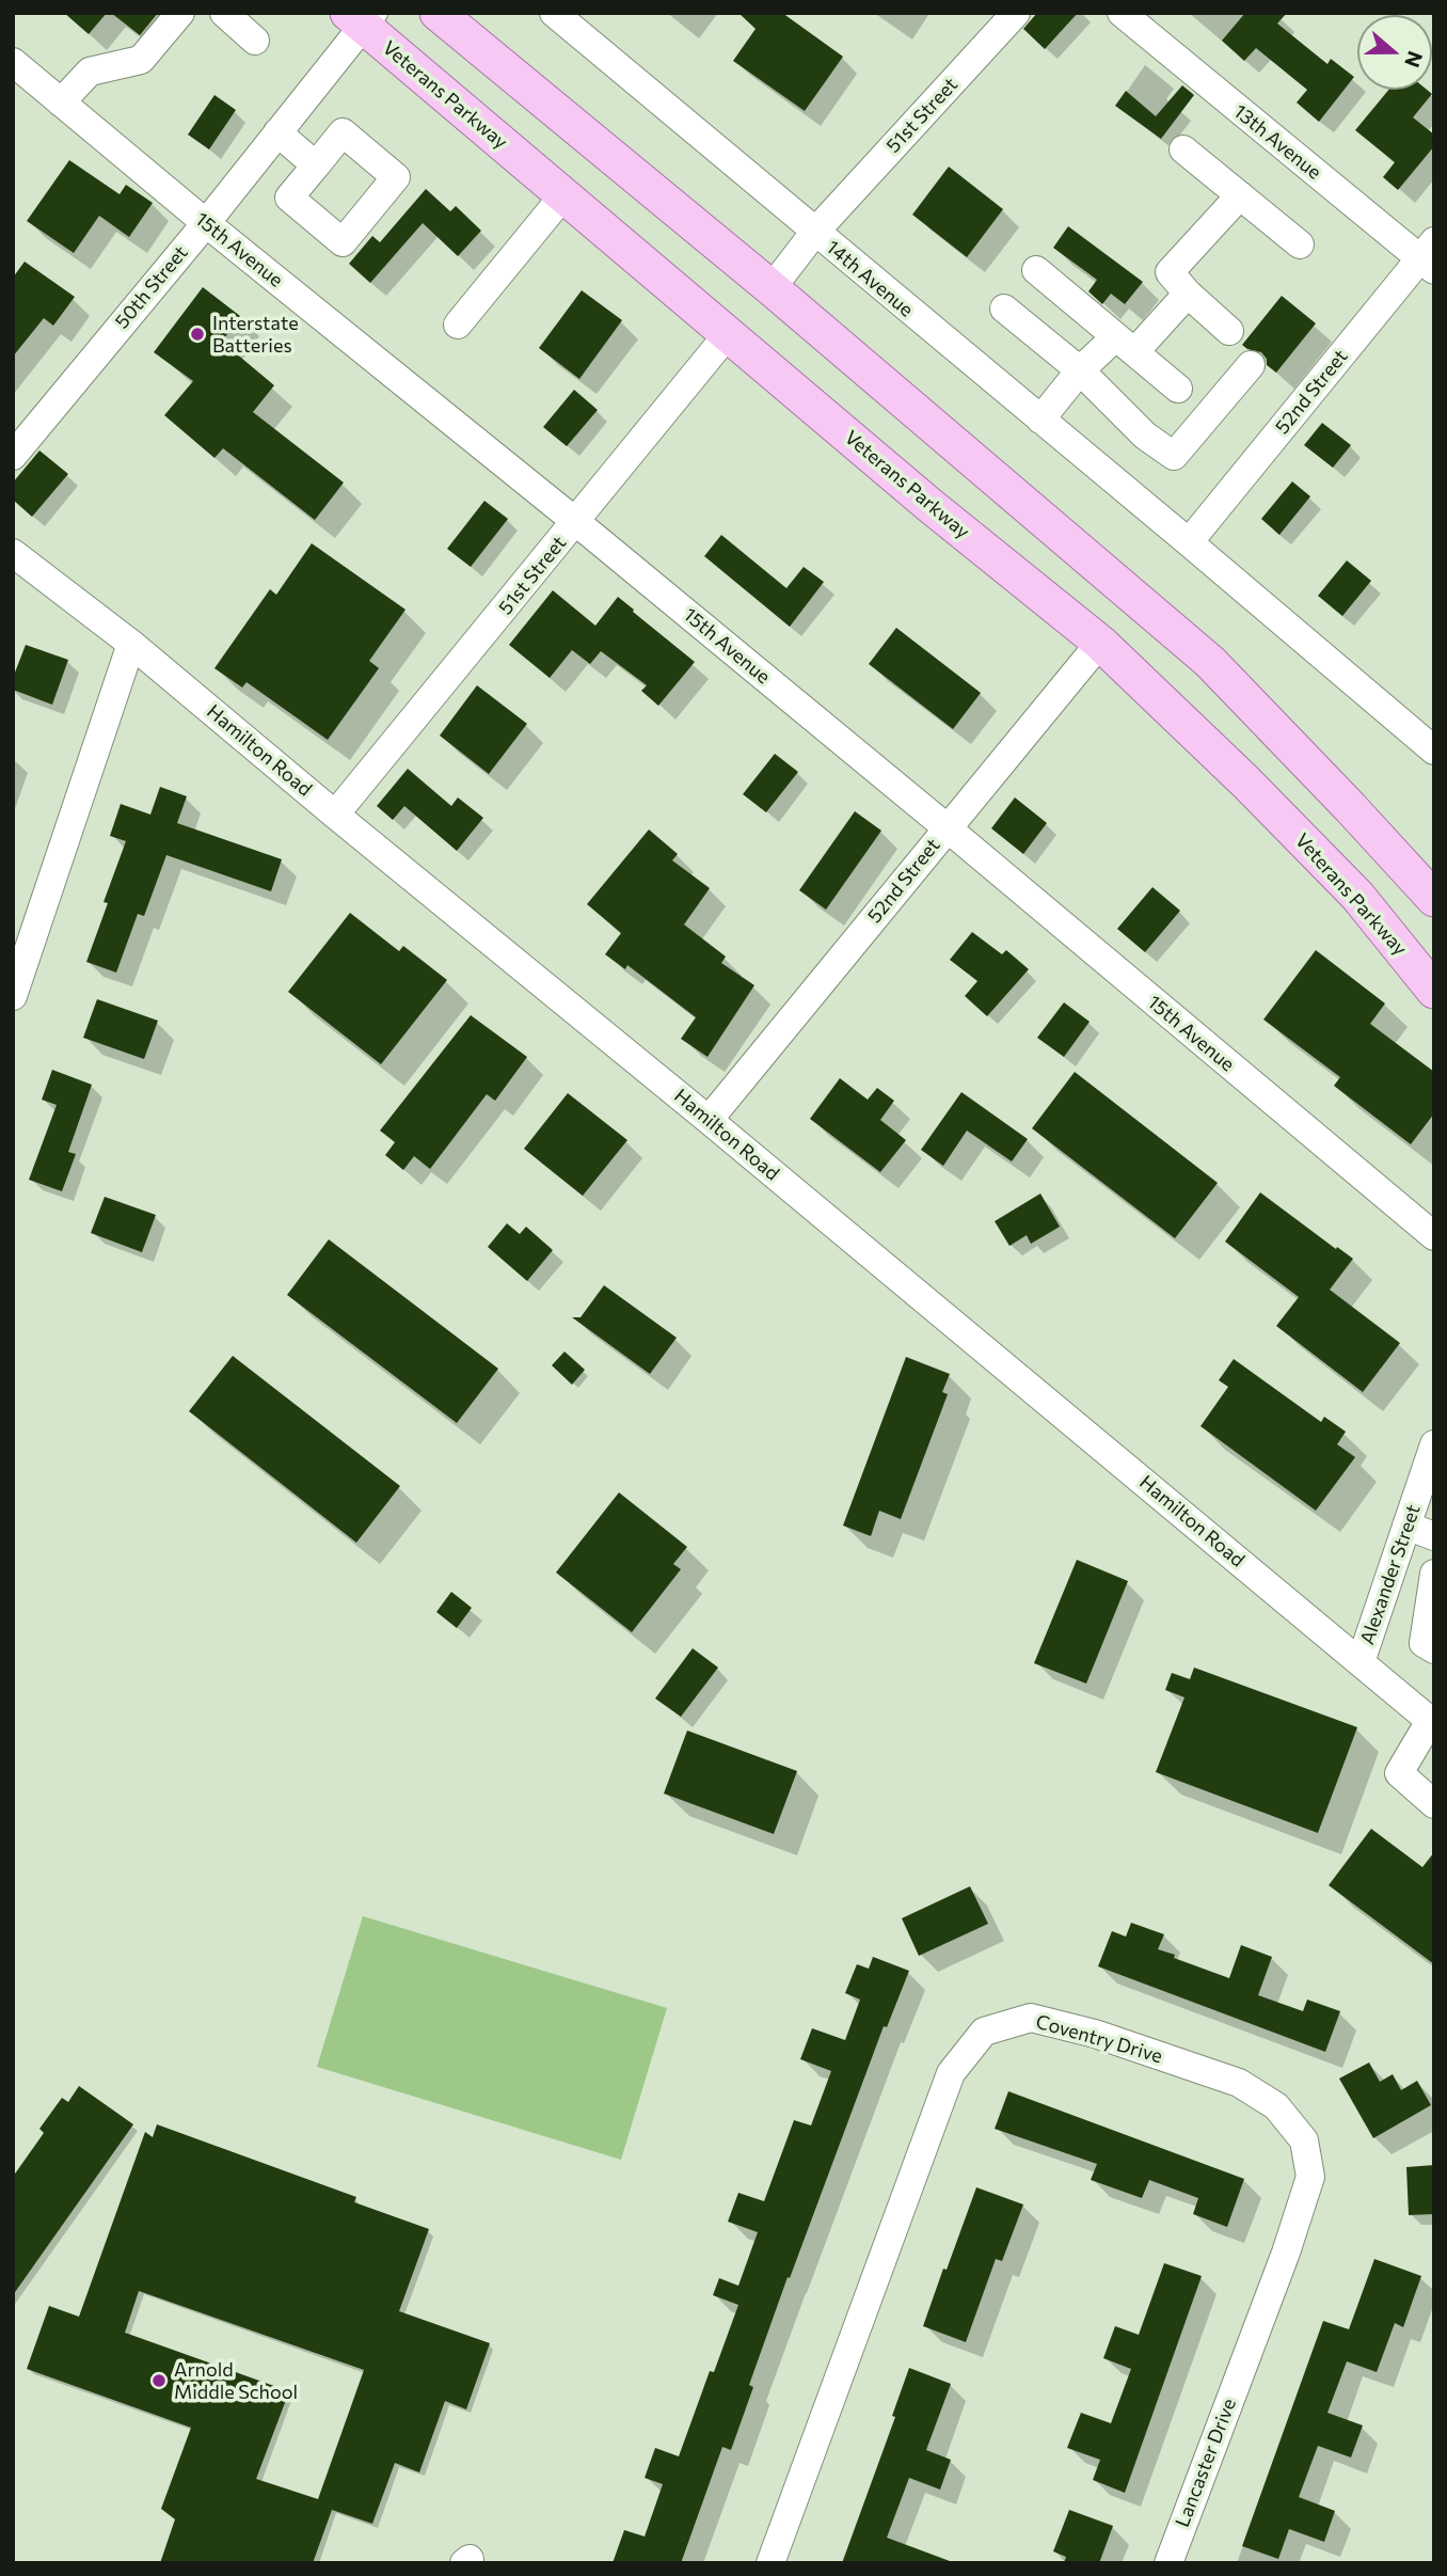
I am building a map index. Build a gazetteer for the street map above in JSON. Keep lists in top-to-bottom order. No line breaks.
{"streets":{"main road":["Veterans Parkway"],"street":["51st Street","13th Avenue","15th Avenue","14th Avenue","50th Street","52nd Street","Hamilton Road","Alexander Street","Coventry Drive","Lancaster Drive"]},"crossings":[["Veterans Parkway","51st Street"],["Veterans Parkway","50th Street"],["Veterans Parkway","52nd Street"],["51st Street","15th Avenue"],["51st Street","14th Avenue"],["51st Street","Hamilton Road"],["13th Avenue","52nd Street"],["15th Avenue","50th Street"],["15th Avenue","52nd Street"],["14th Avenue","52nd Street"],["52nd Street","Hamilton Road"],["Hamilton Road","Alexander Street"],["Coventry Drive","Lancaster Drive"]],"places":["Interstate Batteries","Arnold Middle School"],"north":"right"}
